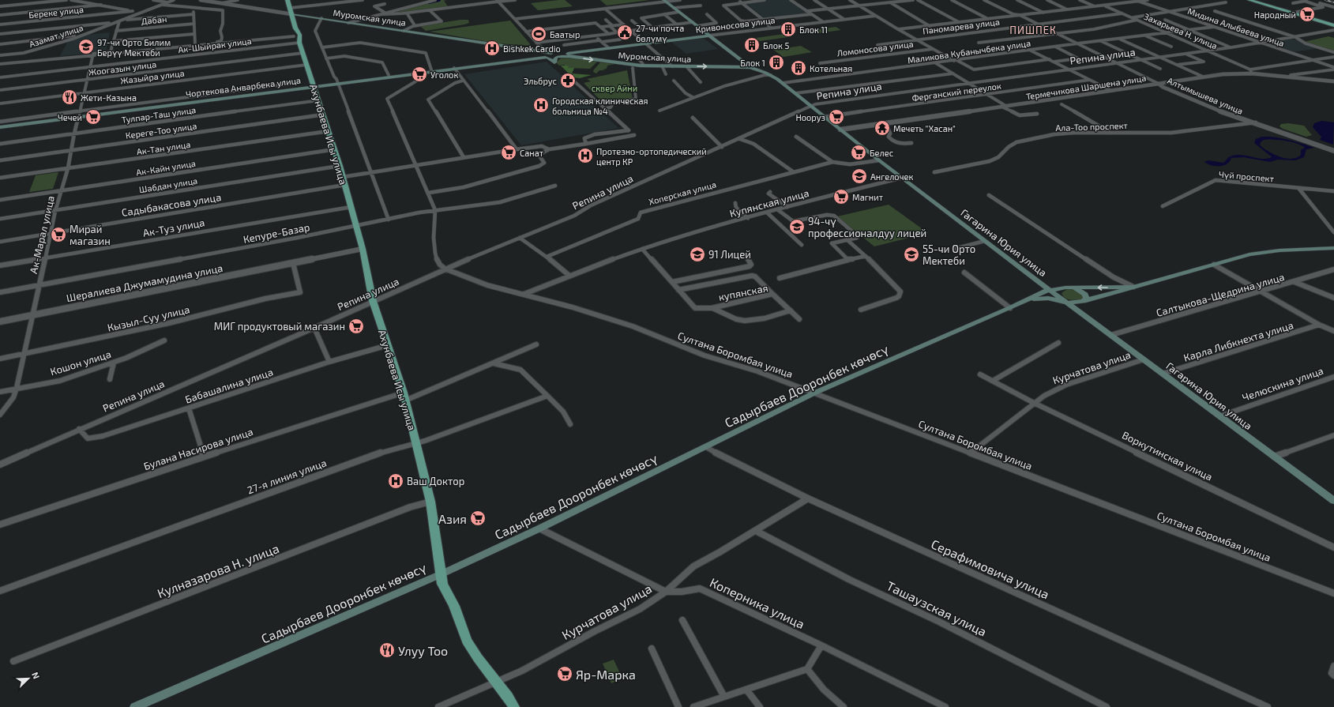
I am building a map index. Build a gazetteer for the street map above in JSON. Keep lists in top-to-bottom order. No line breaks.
{"streets":{"main road":["Муромская улица","Кривоносова улица","Чортекова Анварбека улица","Ахунбаева Исы улица","Гагарина Юрия улица","Садырбаев Дооронбек көчөсү"],"street":["Береке улица","Дабан","Паномарева улица","Мидина Алыбаева улица","Захарьева Н. улица","Азамат улица","Ак-Шыйрак улица","Ломоносова улица","Маликова Кубанычбека улица","Репина улица","Жоогазын улица","Жазыйра улица","Термечикова Шаршена улица","Ферганский переулок","Алтымышева улица","Тулпар-Таш улица","Ала-Тоо проспект","Кереге-Тоо улица","Ак-Тан улица","Ак-Кайн улица","Чүй проспект","Шабдан улица","Хоперская улица","Купянская улица","Садыбакасова улица","Ак-Туз улица","Кепуре-Базар","Ак-Марал улица","Шералиева Джумамудина улица","купянская","Салтыкова-Щедрина улица","Кызыл-Суу улица","Карла Либкнехта улица","Султана Боромбая улица","Кошон улица","Курчатова улица","Челюскина улица","Бабашалина улица","Булана Насирова улица","Воркутинская улица","27-я линия улица","Серафимовича улица","Кулназарова Н. улица","Коперника улица","Ташаузская улица"]},"crossings":[["Муромская улица","Кривоносова улица"],["Муромская улица","Чортекова Анварбека улица"],["Муромская улица","Ахунбаева Исы улица"],["Муромская улица","Гагарина Юрия улица"],["Кривоносова улица","Гагарина Юрия улица"],["Паномарева улица","Захарьева Н. улица"],["Мидина Алыбаева улица","Маликова Кубанычбека улица"],["Мидина Алыбаева улица","Репина улица"],["Захарьева Н. улица","Маликова Кубанычбека улица"],["Захарьева Н. улица","Репина улица"],["Захарьева Н. улица","Термечикова Шаршена улица"],["Ак-Шыйрак улица","Ахунбаева Исы улица"],["Ак-Шыйрак улица","Ак-Марал улица"],["Маликова Кубанычбека улица","Гагарина Юрия улица"],["Репина улица","Ахунбаева Исы улица"],["Репина улица","Гагарина Юрия улица"],["Репина улица","Султана Боромбая улица"],["Репина улица","Бабашалина улица"],["Жоогазын улица","Ахунбаева Исы улица"],["Жоогазын улица","Ак-Марал улица"],["Жазыйра улица","Ахунбаева Исы улица"],["Жазыйра улица","Ак-Марал улица"],["Чортекова Анварбека улица","Ахунбаева Исы улица"],["Чортекова Анварбека улица","Ак-Марал улица"],["Термечикова Шаршена улица","Алтымышева улица"],["Термечикова Шаршена улица","Гагарина Юрия улица"],["Ферганский переулок","Гагарина Юрия улица"],["Алтымышева улица","Ала-Тоо проспект"],["Тулпар-Таш улица","Ахунбаева Исы улица"],["Тулпар-Таш улица","Ак-Марал улица"],["Кереге-Тоо улица","Ахунбаева Исы улица"],["Кереге-Тоо улица","Ак-Марал улица"],["Ахунбаева Исы улица","Ак-Тан улица"],["Ахунбаева Исы улица","Ак-Кайн улица"],["Ахунбаева Исы улица","Шабдан улица"],["Ахунбаева Исы улица","Садыбакасова улица"],["Ахунбаева Исы улица","Ак-Туз улица"],["Ахунбаева Исы улица","Кепуре-Базар"],["Ахунбаева Исы улица","Шералиева Джумамудина улица"],["Ахунбаева Исы улица","Курчатова улица"],["Ахунбаева Исы улица","Бабашалина улица"],["Ахунбаева Исы улица","Садырбаев Дооронбек көчөсү"],["Ахунбаева Исы улица","Булана Насирова улица"],["Ахунбаева Исы улица","27-я линия улица"],["Ахунбаева Исы улица","Кулназарова Н. улица"],["Ак-Тан улица","Ак-Марал улица"],["Ак-Кайн улица","Ак-Марал улица"],["Шабдан улица","Ак-Марал улица"],["Купянская улица","Гагарина Юрия улица"],["Купянская улица","Султана Боромбая улица"],["Садыбакасова улица","Ак-Марал улица"],["Ак-Туз улица","Ак-Марал улица"],["Кепуре-Базар","Ак-Марал улица"],["Ак-Марал улица","Шералиева Джумамудина улица"],["Ак-Марал улица","Кызыл-Суу улица"],["Ак-Марал улица","Кошон улица"],["Гагарина Юрия улица","Салтыкова-Щедрина улица"],["Гагарина Юрия улица","Карла Либкнехта улица"],["Гагарина Юрия улица","Курчатова улица"],["Гагарина Юрия улица","Челюскина улица"],["Шералиева Джумамудина улица","Кызыл-Суу улица"],["Султана Боромбая улица","Курчатова улица"],["Султана Боромбая улица","Садырбаев Дооронбек көчөсү"],["Курчатова улица","Воркутинская улица"],["Курчатова улица","Серафимовича улица"],["Курчатова улица","Коперника улица"],["Курчатова улица","Ташаузская улица"],["Садырбаев Дооронбек көчөсү","Серафимовича улица"],["Садырбаев Дооронбек көчөсү","Коперника улица"]],"districts":["ПИШПЕК"],"parks":["сквер Айни"],"places":{"supermarket":["Народный","Уголок","Чечей","Нооруз","Санат","Белес","Магнит","Мирай магазин","МИГ продуктовый магазин","Азия","Яр-Марка"],"building":["Блок 11","Блок 5","Блок 1","Котельная"],"public building":["27-чи почта бөлүмү"],"sports":["Баатыр"],"school or university":["97-чи Орто Билим Берүү Мектеби","Ангелочек","94-чү профессионалдуу лицей","91 Лицей","55-чи Орто Мектеби"],"hospital":["Bishkek Cardio","Городская клиническая больница №4","Протезно-ортопедический центр КР","Ваш Доктор"],"pharmacy":["Эльбрус"],"restaurant":["Жети-Казына","Улуу Тоо"],"temple":["Мечеть \"Хасан\""]},"north":"top right"}
